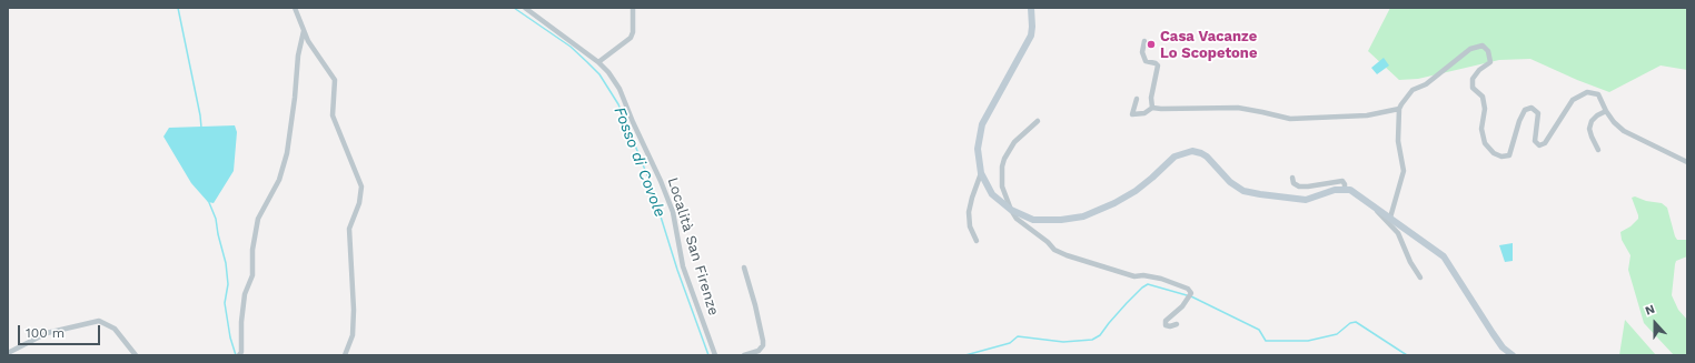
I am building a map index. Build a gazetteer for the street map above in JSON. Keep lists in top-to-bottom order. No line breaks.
{"streets":{"street":["Località San Firenze"]},"water":["Fosso di Covole"],"places":["Casa Vacanze Lo Scopetone"],"scale_bar":"100 m","north":"top"}
